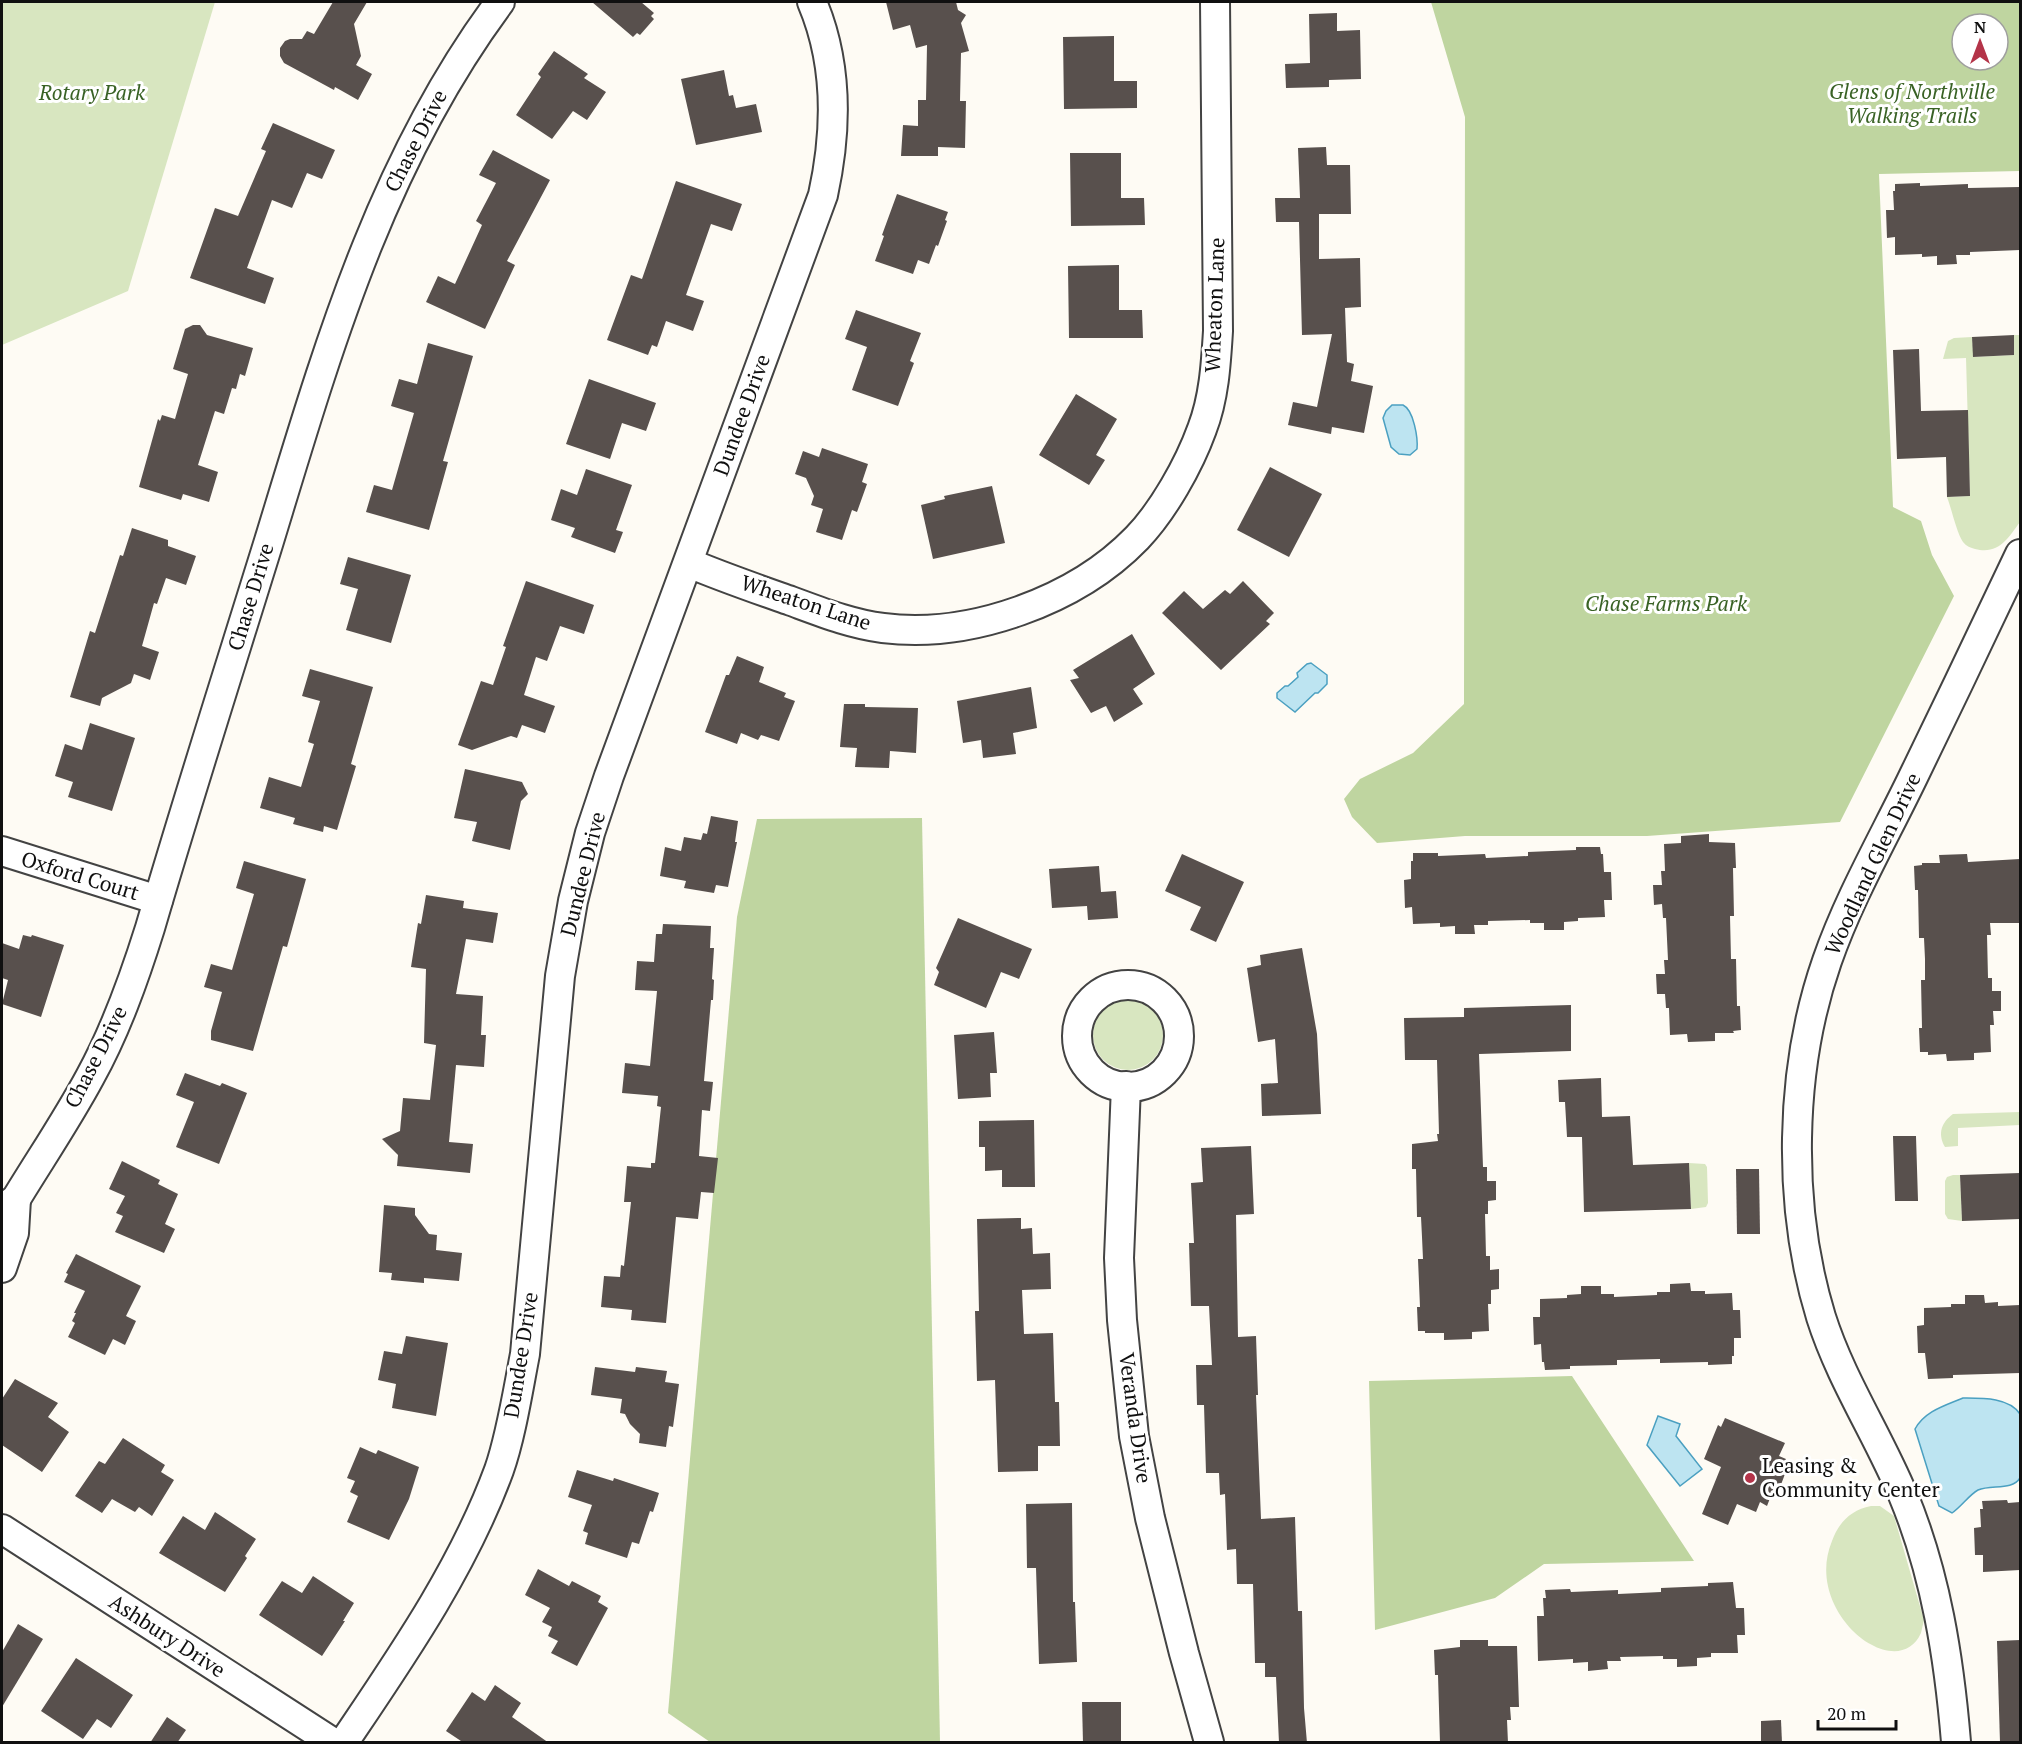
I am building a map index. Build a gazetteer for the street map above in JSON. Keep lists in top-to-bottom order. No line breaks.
{"streets":{"street":["Chase Drive","Wheaton Lane","Dundee Drive","Woodland Glen Drive","Oxford Court","Veranda Drive","Ashbury Drive"]},"crossings":[["Chase Drive","Oxford Court"],["Wheaton Lane","Dundee Drive"]],"parks":["Glens of Northville Walking Trails","Rotary Park","Chase Farms Park"],"places":["Leasing & Community Center"],"scale_bar":"20 m","north":"top"}
